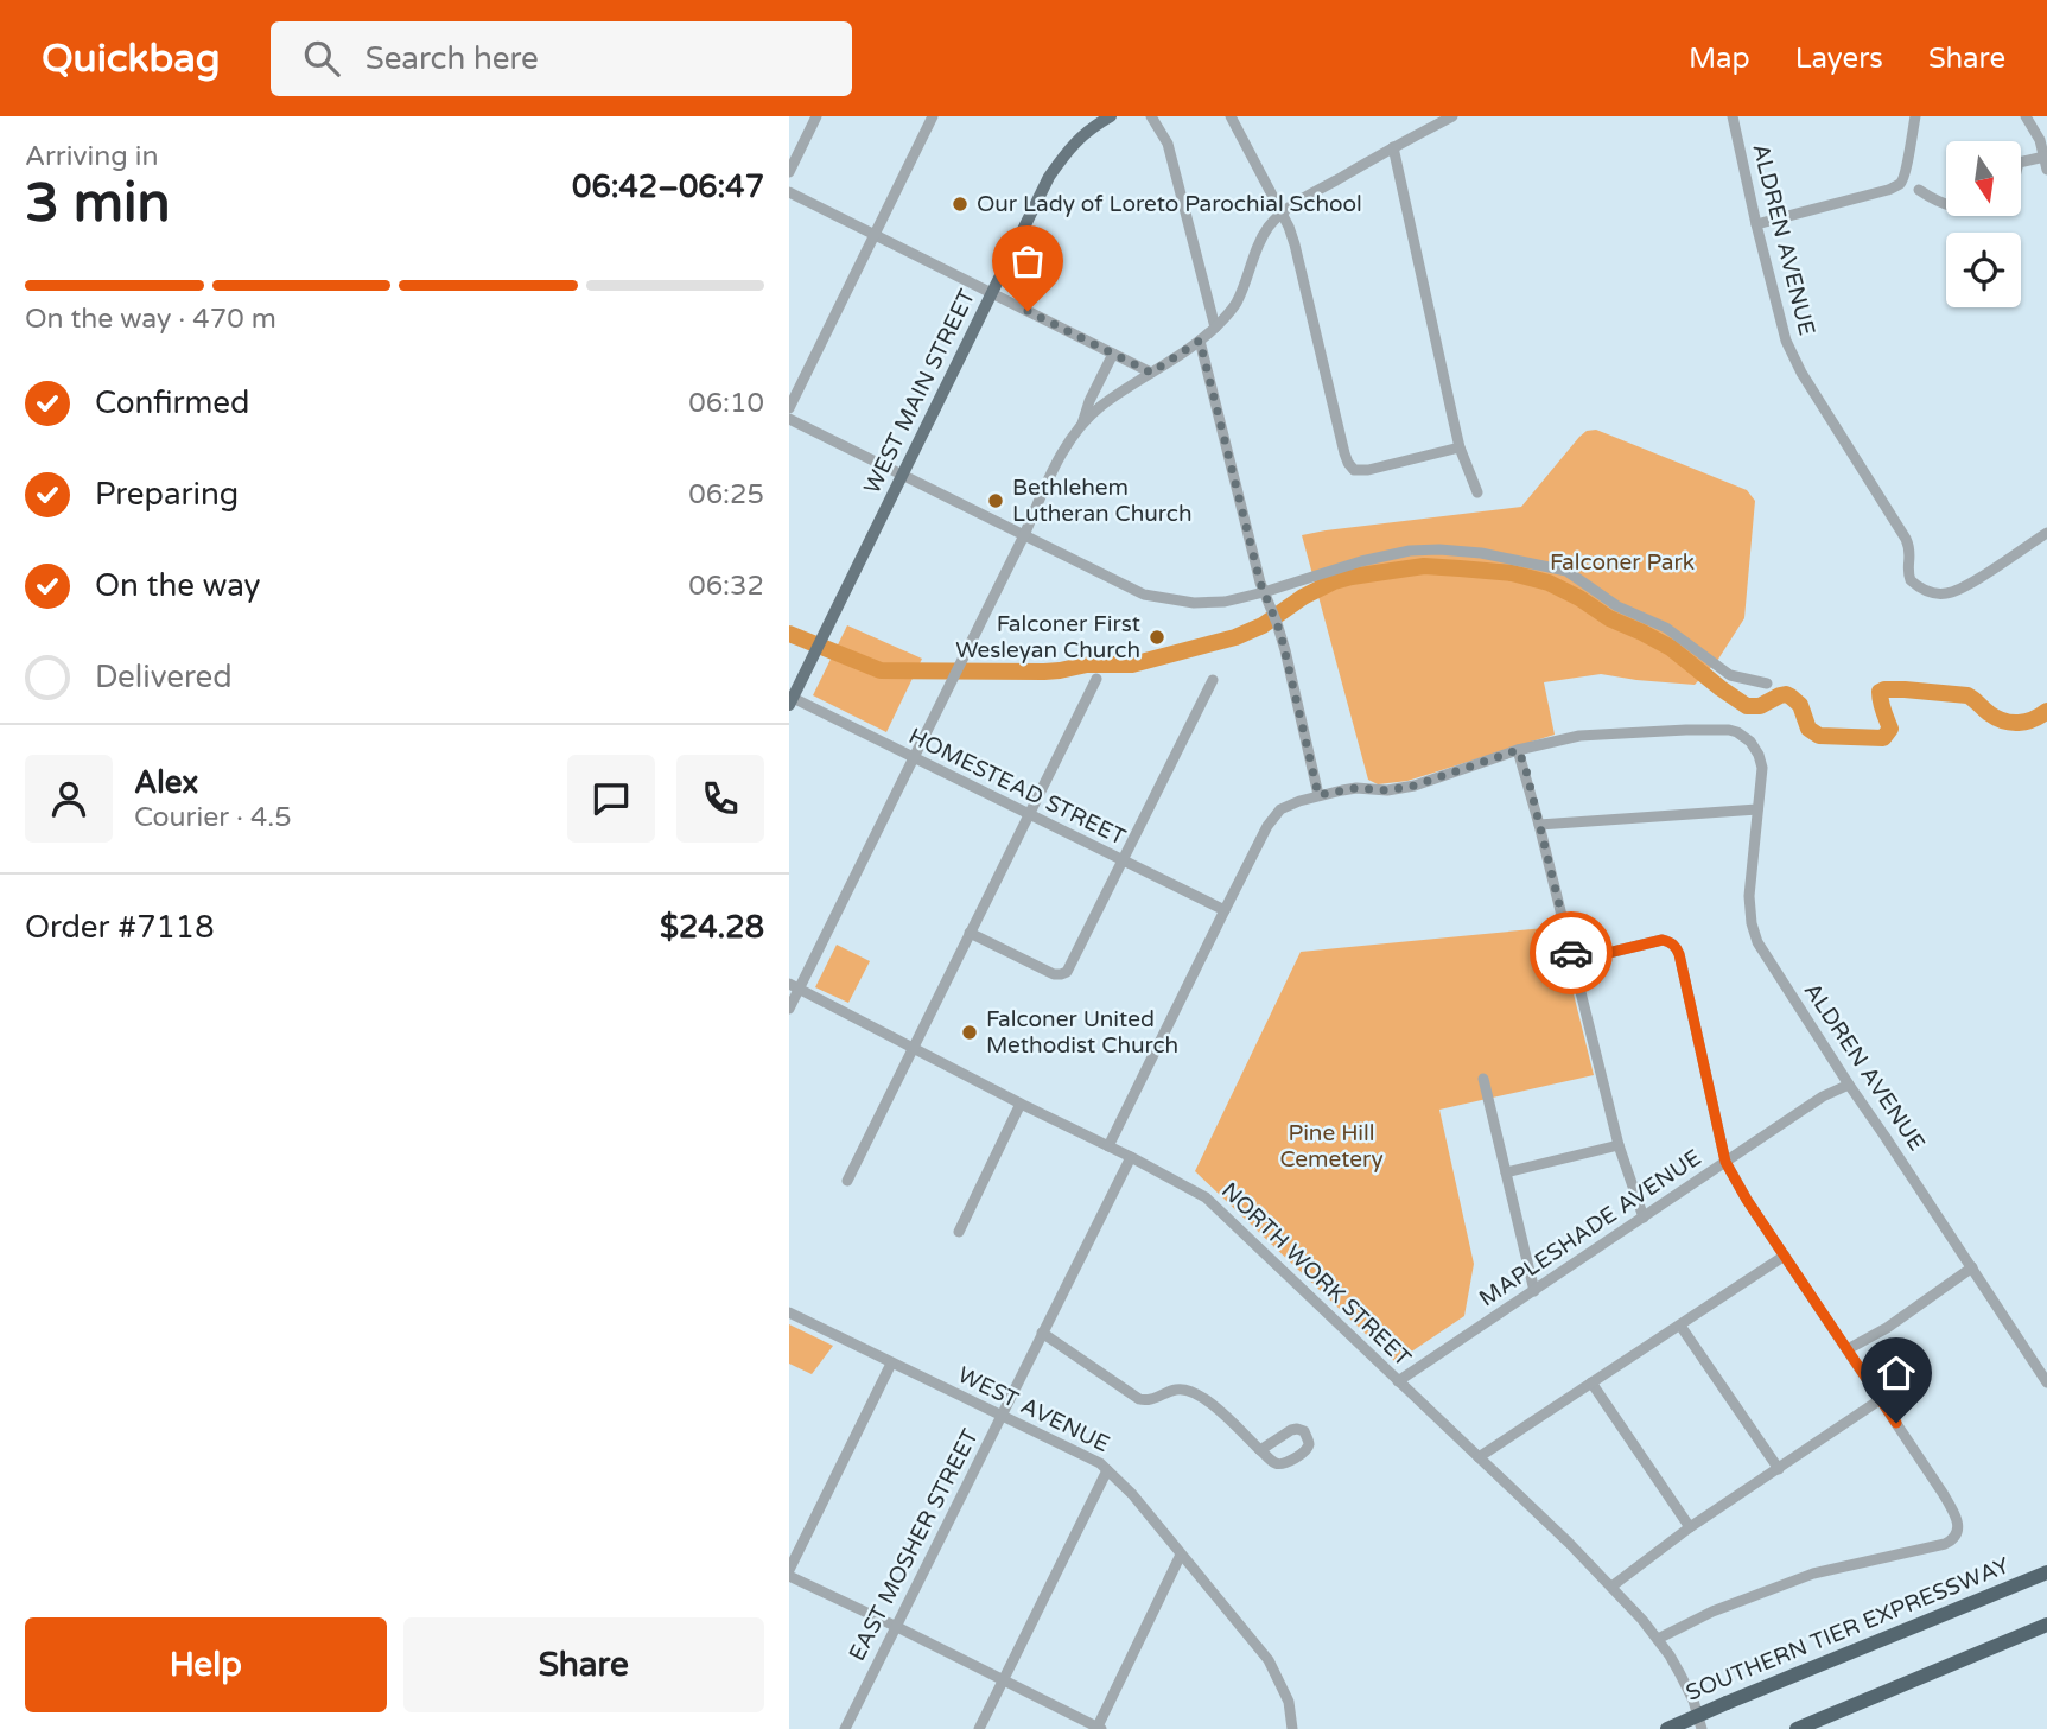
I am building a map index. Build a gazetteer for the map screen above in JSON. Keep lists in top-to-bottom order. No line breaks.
{"streets":{"highway":["SOUTHERN TIER EXPRESSWAY"],"main road":["WEST MAIN STREET"],"street":["ALDREN AVENUE","HOMESTEAD STREET","MAPLESHADE AVENUE","NORTH WORK STREET","WEST AVENUE","EAST MOSHER STREET"]},"crossings":[["ALDREN AVENUE","MAPLESHADE AVENUE"],["WEST MAIN STREET","HOMESTEAD STREET"],["MAPLESHADE AVENUE","NORTH WORK STREET"],["NORTH WORK STREET","EAST MOSHER STREET"],["WEST AVENUE","EAST MOSHER STREET"]],"parks":["Falconer Park","Pine Hill Cemetery"],"places":["Our Lady of Loreto Parochial School","Bethlehem Lutheran Church","Falconer First Wesleyan Church","Falconer United Methodist Church"],"north":"bottom","page":{"header":"Quickbag","search":"Search here","nav":["Map","Layers","Share"],"heading":["3 min","Arriving in","06:42–06:47"],"panel":["Alex","Courier · 4.5","Order #7118","$24.28"],"bar":"On the way · 470 m","list":[["Confirmed","06:10"],["Preparing","06:25"],["On the way","06:32"],"Delivered"],"buttons":["Help","Share"]}}
